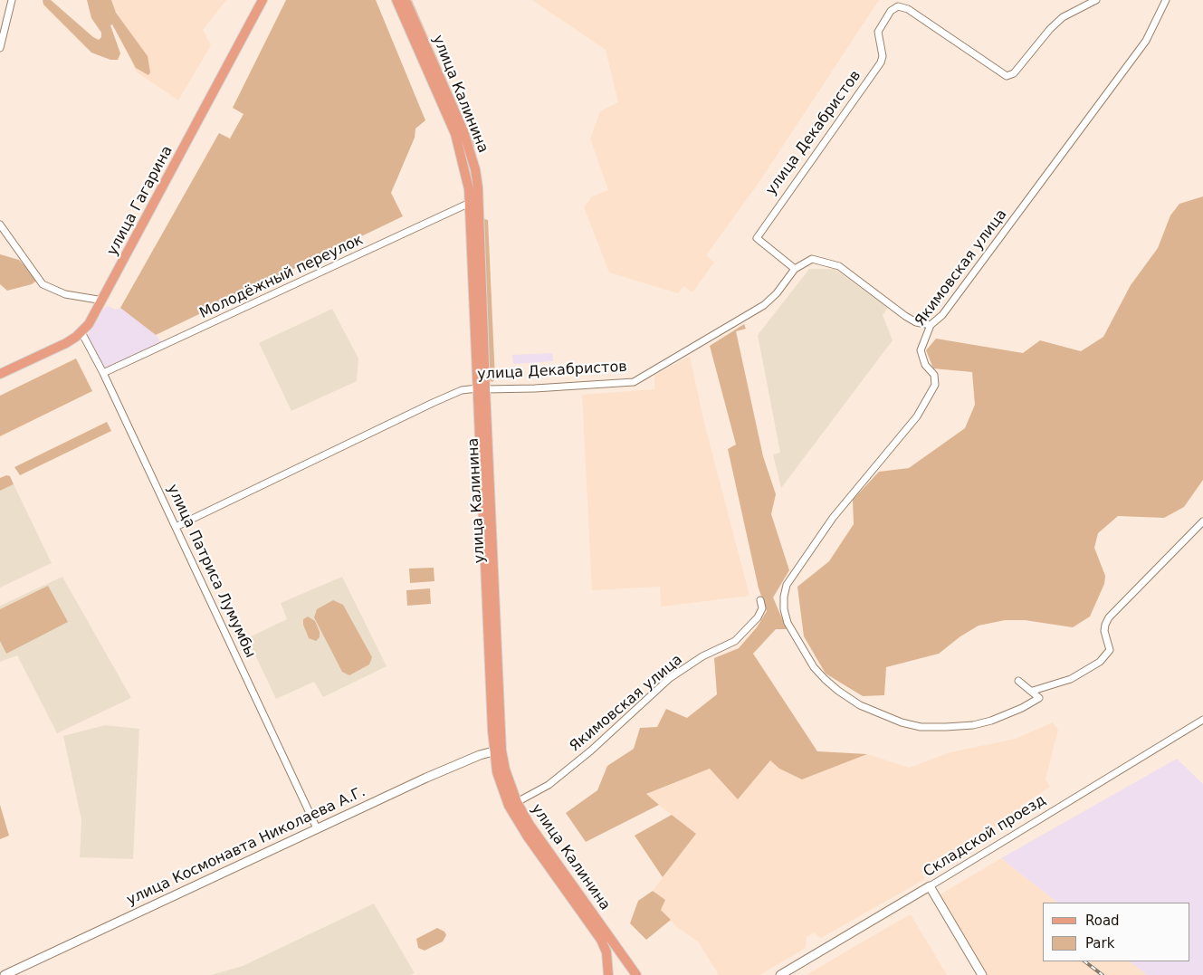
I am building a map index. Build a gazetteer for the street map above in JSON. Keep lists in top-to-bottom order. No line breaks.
{"streets":{"main road":["улица Калинина","улица Гагарина"],"street":["улица Декабристов","Якимовская улица","Молодёжный переулок","улица Патриса Лумумбы","Складской проезд","улица Космонавта Николаева А.Г."]},"crossings":[["улица Калинина","улица Декабристов"],["улица Калинина","Якимовская улица"],["улица Калинина","Молодёжный переулок"],["улица Калинина","улица Космонавта Николаева А.Г."],["улица Декабристов","улица Патриса Лумумбы"],["улица Гагарина","улица Патриса Лумумбы"],["Молодёжный переулок","улица Патриса Лумумбы"],["улица Патриса Лумумбы","улица Космонавта Николаева А.Г."]],"legend":["Road","Park"]}
